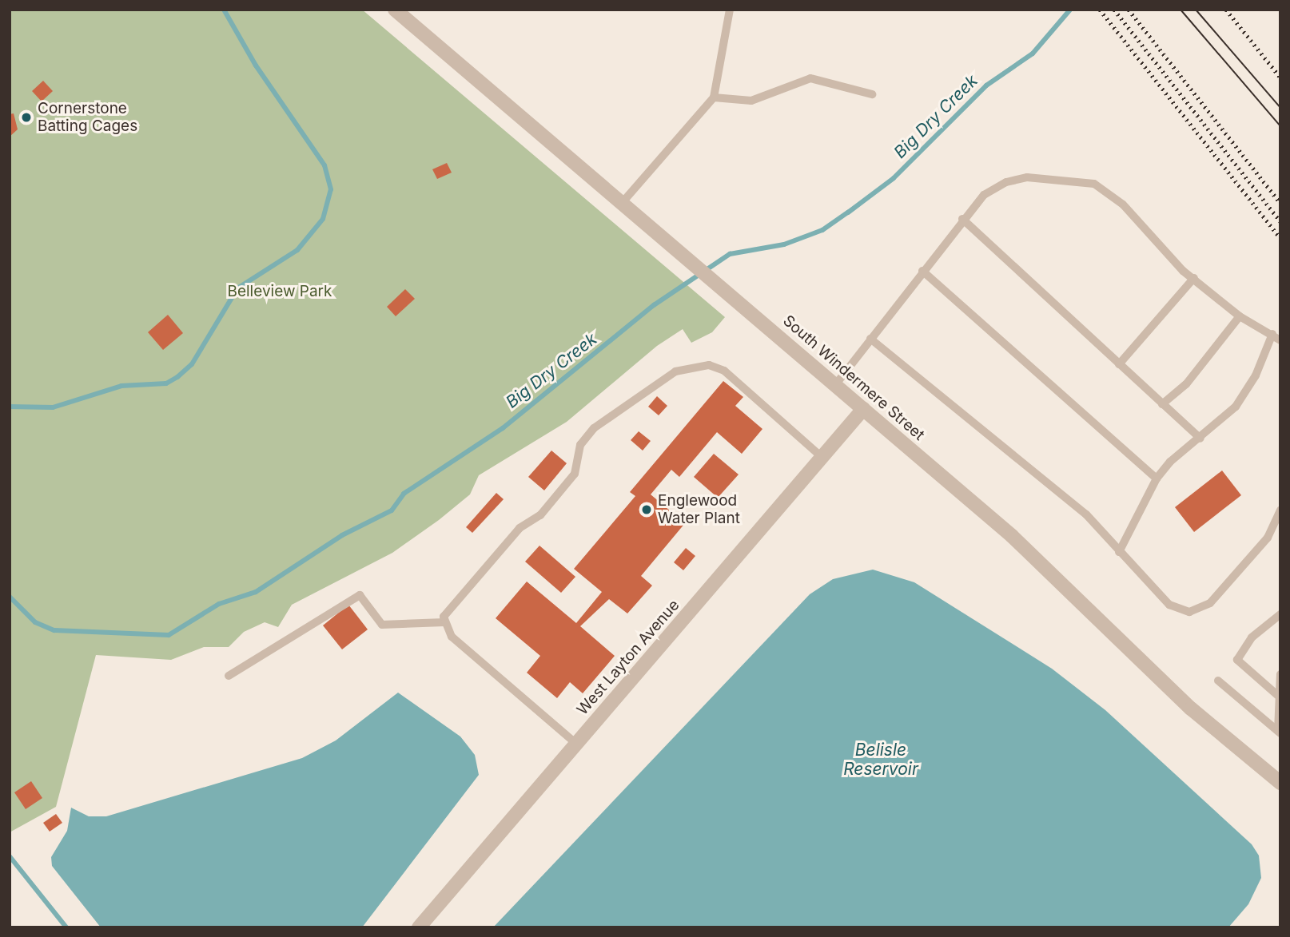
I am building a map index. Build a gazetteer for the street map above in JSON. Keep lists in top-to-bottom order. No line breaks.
{"streets":{"street":["South Windermere Street","West Layton Avenue"]},"crossings":[["South Windermere Street","West Layton Avenue"]],"water":["Big Dry Creek","Belisle Reservoir"],"parks":["Belleview Park"],"places":["Cornerstone Batting Cages","Englewood Water Plant"]}
